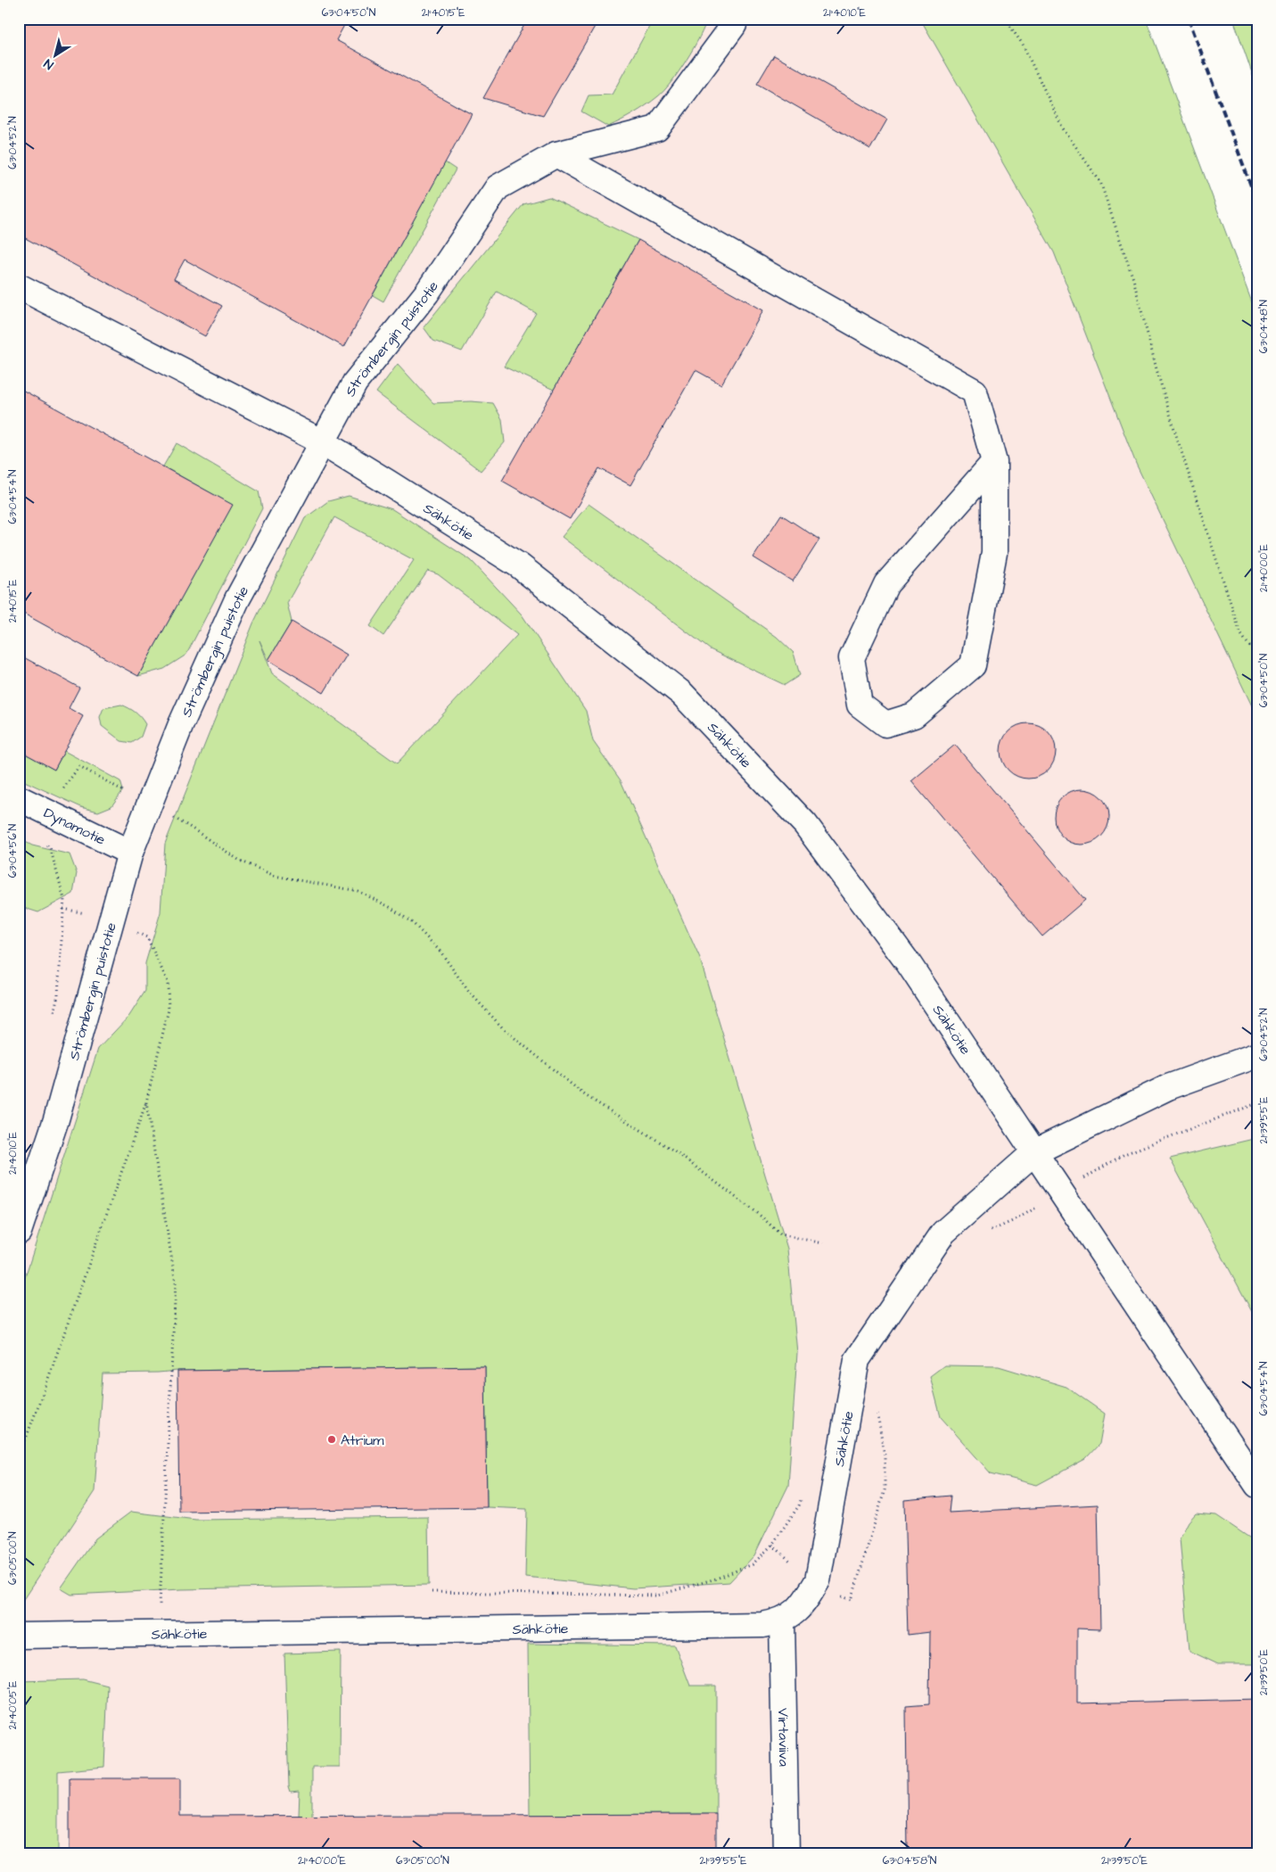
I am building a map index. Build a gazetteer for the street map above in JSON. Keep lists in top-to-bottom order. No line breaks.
{"streets":{"street":["Strömbergin puistotie","Sähkötie","Dynamotie","Virtaviiva"]},"crossings":[["Strömbergin puistotie","Sähkötie"],["Strömbergin puistotie","Dynamotie"],["Sähkötie","Virtaviiva"]],"places":["Atrium"],"north":"bottom left","coordinates":["63°04'50\"N","21°40'15\"E","21°40'10\"E","63°04'52\"N","63°04'48\"N","63°04'54\"N","21°40'00\"E","63°04'56\"N","21°39'55\"E","63°05'00\"N","21°39'50\"E","21°40'05\"E","63°04'58\"N"]}
